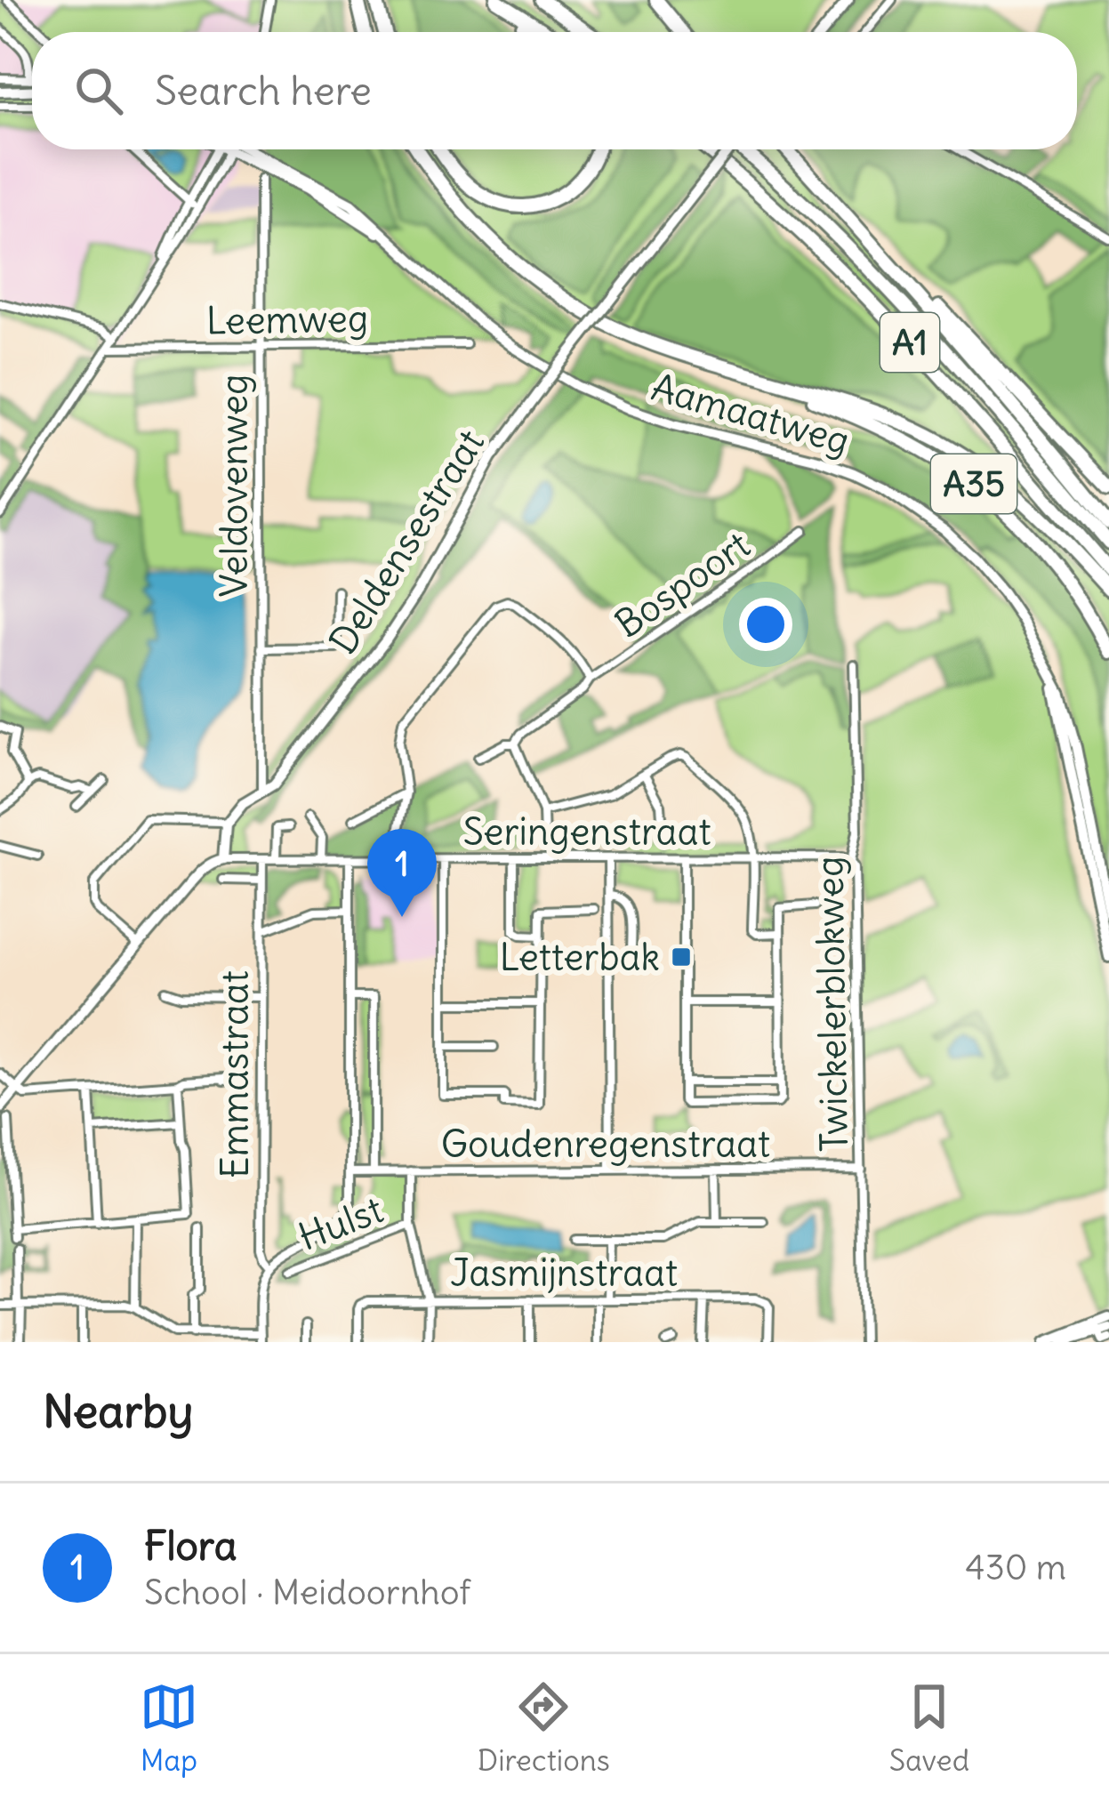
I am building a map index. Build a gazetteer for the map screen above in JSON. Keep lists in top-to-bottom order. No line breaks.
{"streets":{"highway":["A1","A35"],"main road":["Aamaatweg","Deldensestraat"],"street":["Leemweg","Veldovenweg","Bospoort","Seringenstraat","Twickelerblokweg","Emmastraat","Goudenregenstraat","Hulst","Jasmijnstraat"]},"crossings":[["Leemweg","Veldovenweg"],["Veldovenweg","Deldensestraat"],["Seringenstraat","Twickelerblokweg"],["Seringenstraat","Emmastraat"],["Twickelerblokweg","Goudenregenstraat"]],"places":{"transit":["Letterbak"]},"page":{"search":"Search here","pins":"1","heading":"Nearby","list":[{"mark":"1","name":"Flora","note":"School · Meidoornhof","value":"430 m"}],"nav":["Map","Directions","Saved"]}}
